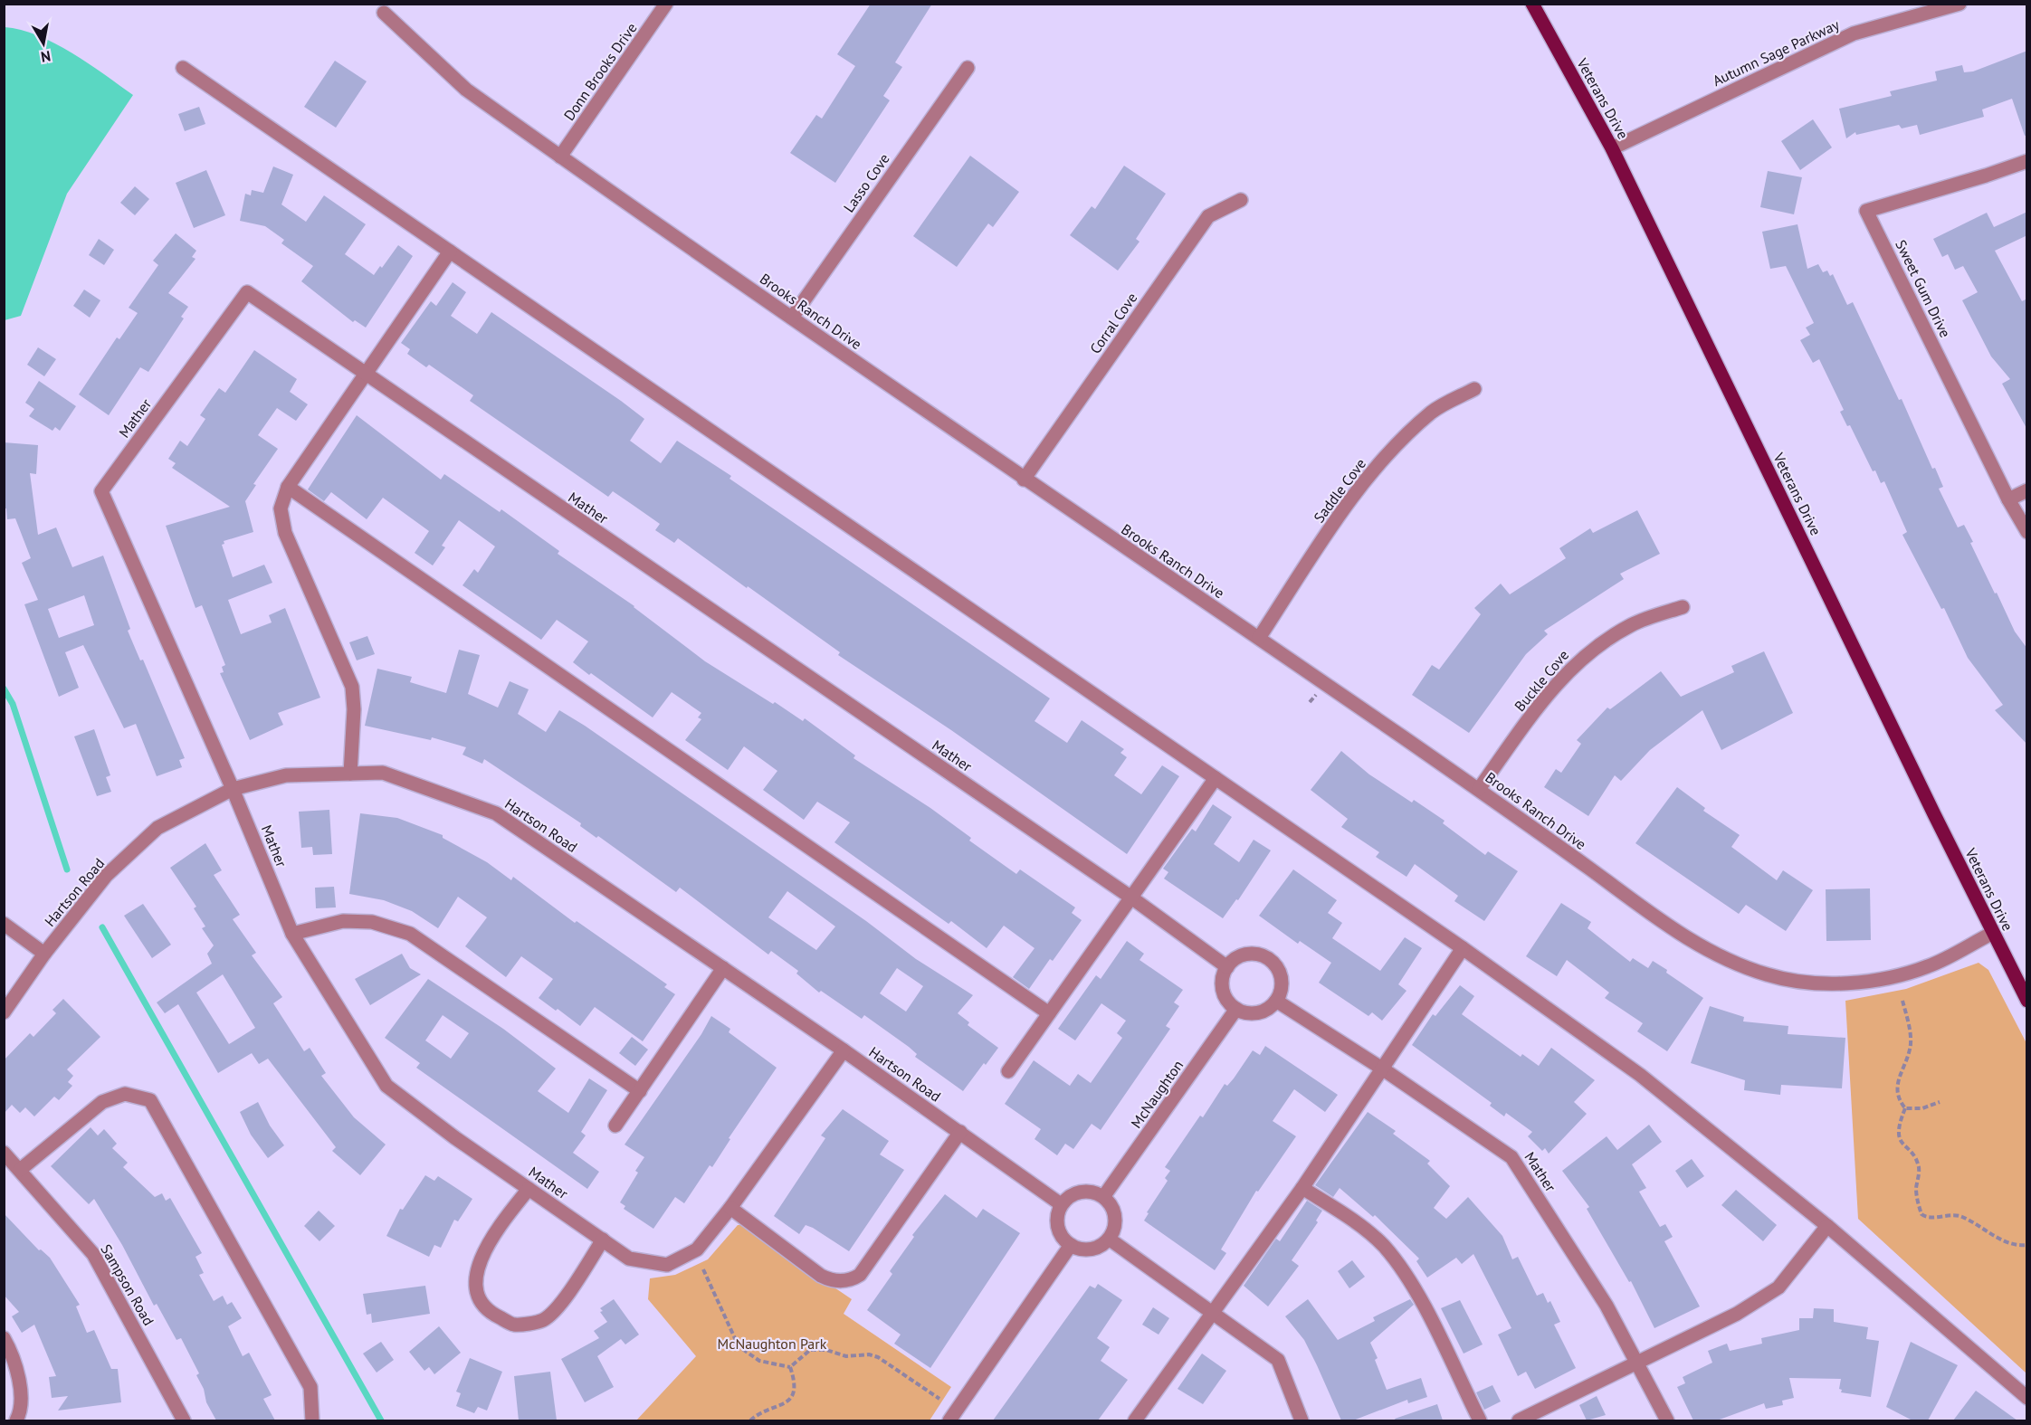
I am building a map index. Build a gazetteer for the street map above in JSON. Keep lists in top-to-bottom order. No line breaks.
{"streets":{"main road":["Veterans Drive"],"street":["Autumn Sage Parkway","Donn Brooks Drive","Lasso Cove","Sweet Gum Drive","Brooks Ranch Drive","Corral Cove","Mather","Saddle Cove","Buckle Cove","Hartson Road","McNaughton","Sampson Road"]},"crossings":[["Autumn Sage Parkway","Veterans Drive"],["Donn Brooks Drive","Brooks Ranch Drive"],["Veterans Drive","Brooks Ranch Drive"],["Lasso Cove","Brooks Ranch Drive"],["Brooks Ranch Drive","Corral Cove"],["Brooks Ranch Drive","Saddle Cove"],["Brooks Ranch Drive","Buckle Cove"],["Mather","Hartson Road"],["Mather","McNaughton"],["Hartson Road","McNaughton"]],"parks":["McNaughton Park"],"north":"bottom"}
